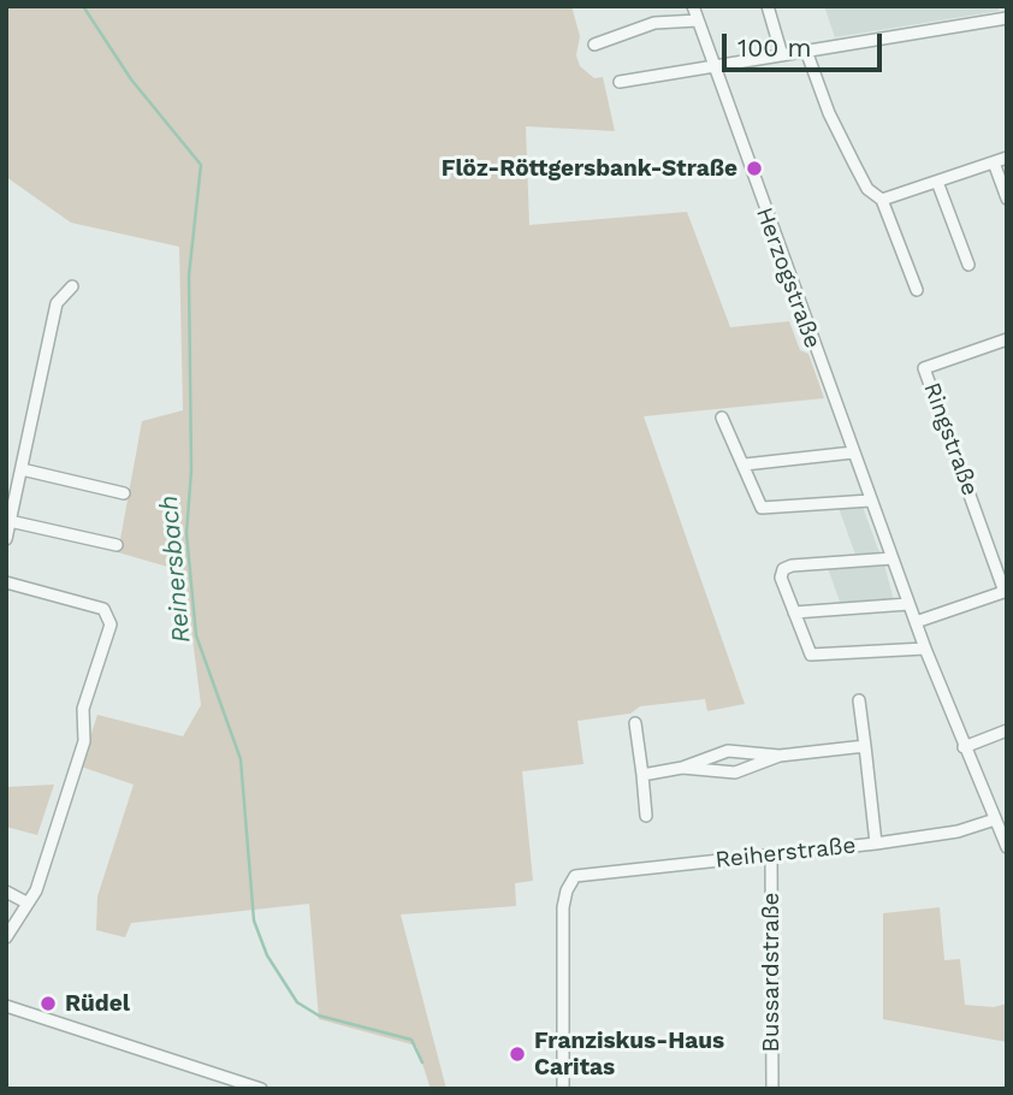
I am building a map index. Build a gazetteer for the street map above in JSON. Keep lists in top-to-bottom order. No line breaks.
{"streets":{"street":["Herzogstraße","Ringstraße","Reiherstraße","Bussardstraße"]},"crossings":[["Herzogstraße","Reiherstraße"],["Reiherstraße","Bussardstraße"]],"water":["Reinersbach"],"places":["Flöz-Röttgersbank-Straße","Rüdel","Franziskus-Haus Caritas"],"scale_bar":"100 m"}
